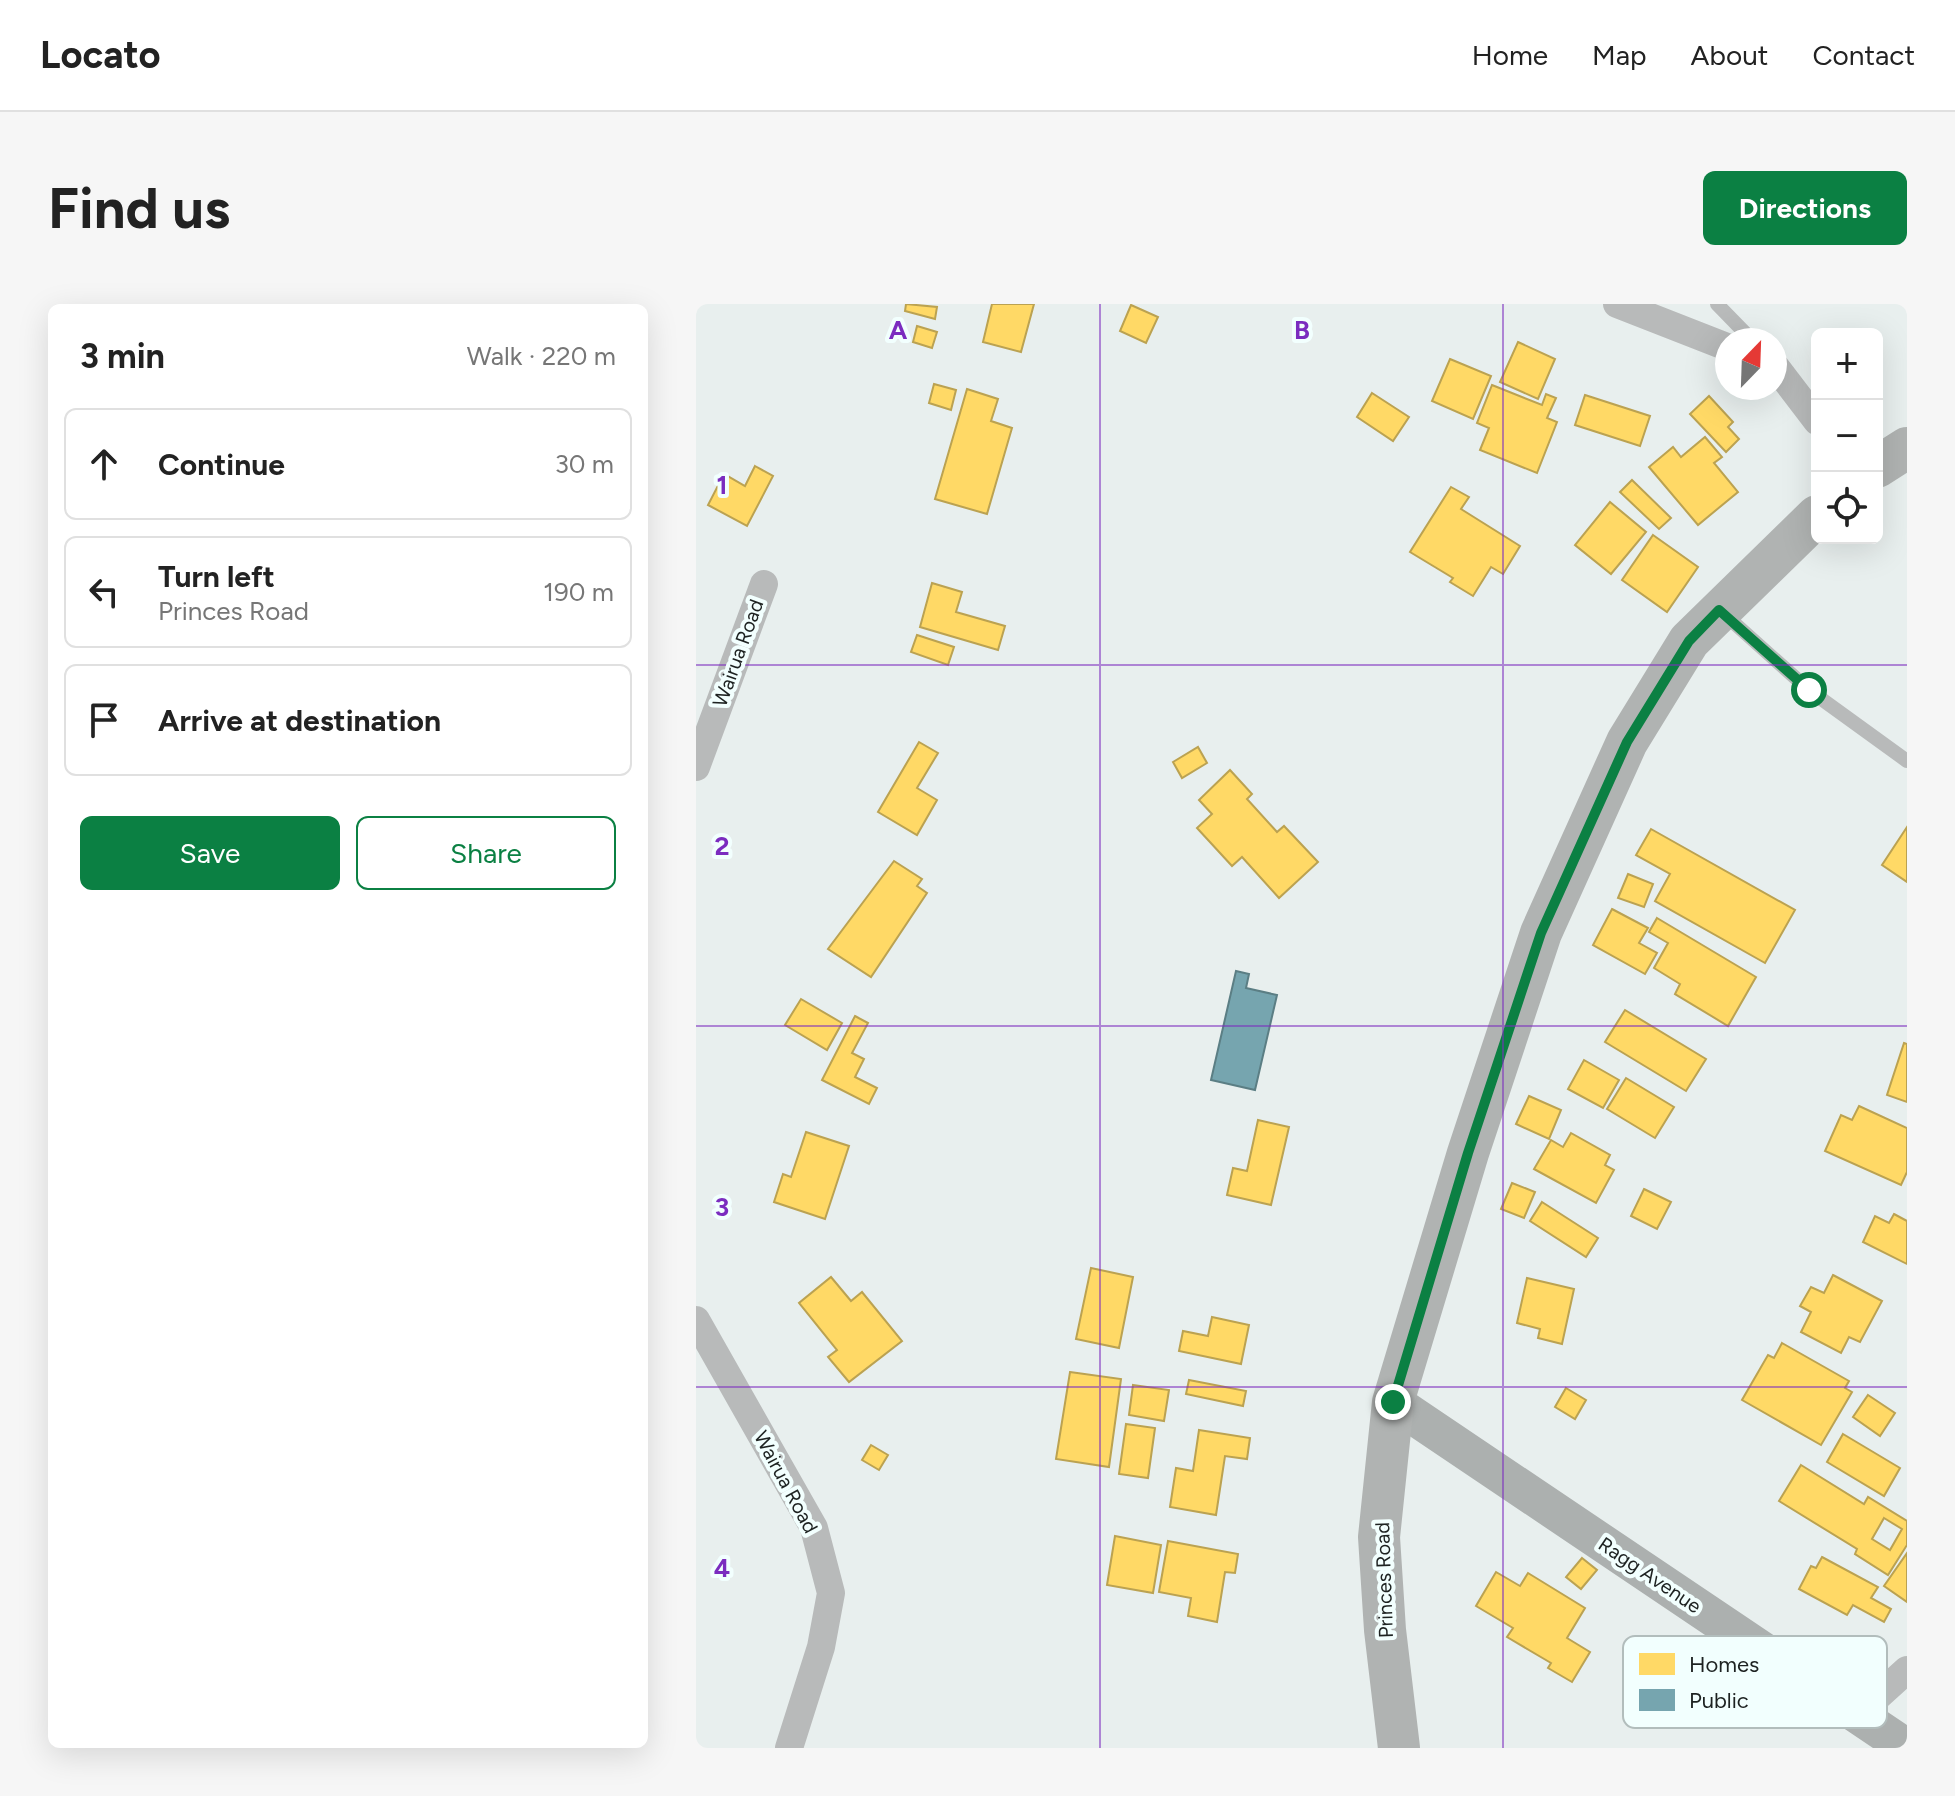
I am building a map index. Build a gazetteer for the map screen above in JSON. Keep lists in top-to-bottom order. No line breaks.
{"streets":{"main road":["Ragg Avenue","Princes Road"],"street":["Wairua Road"]},"crossings":[["Ragg Avenue","Princes Road"]],"legend":["Homes","Public"],"north":"top right","page":{"header":"Locato","nav":["Home","Map","About","Contact"],"buttons":["Directions",["Save","Share"]],"title":"Find us","heading":["3 min","Walk · 220 m"],"map_buttons":["+","−"],"list":[["Continue","30 m"],["Turn left","Princes Road","190 m"],"Arrive at destination"]},"grid":{"columns":["A","B"],"rows":["1","2","3","4"]}}
